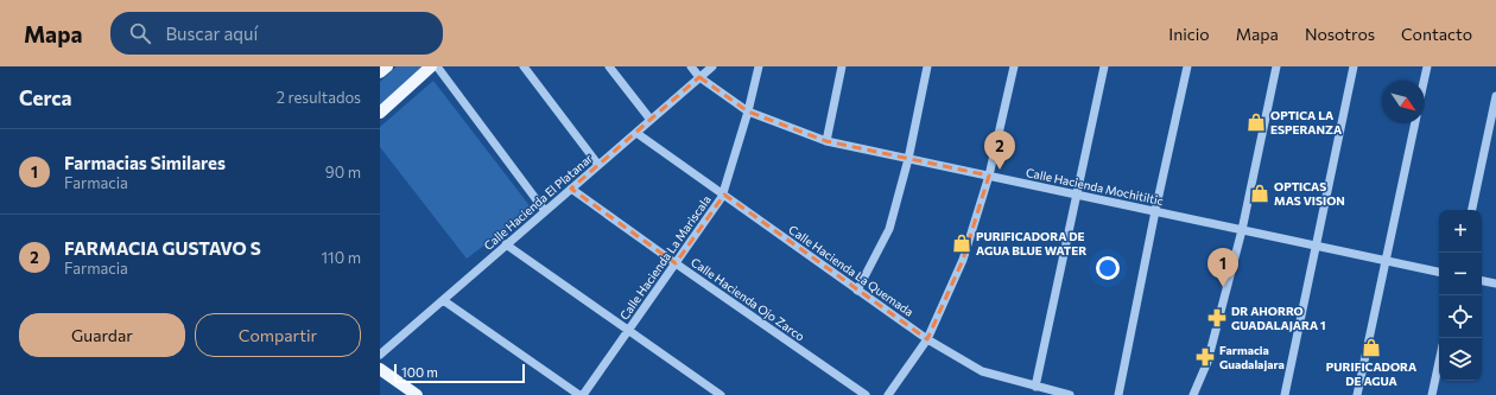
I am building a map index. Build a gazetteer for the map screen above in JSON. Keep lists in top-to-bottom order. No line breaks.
{"streets":{"street":["Calle Hacienda Mochitiltic","Calle Hacienda El Platanar","Calle Hacienda La Mariscala","Calle Hacienda La Quemada","Calle Hacienda Ojo Zarco"]},"crossings":[["Calle Hacienda Mochitiltic","Calle Hacienda El Platanar"],["Calle Hacienda Mochitiltic","Calle Hacienda La Mariscala"],["Calle Hacienda El Platanar","Calle Hacienda La Quemada"],["Calle Hacienda El Platanar","Calle Hacienda Ojo Zarco"],["Calle Hacienda La Mariscala","Calle Hacienda La Quemada"],["Calle Hacienda La Mariscala","Calle Hacienda Ojo Zarco"]],"places":{"shop":["OPTICA LA ESPERANZA","OPTICAS MAS VISION","PURIFICADORA DE AGUA BLUE WATER","PURIFICADORA DE AGUA"],"pharmacy":["DR AHORRO GUADALAJARA 1","Farmacia Guadalajara"]},"scale_bar":"100 m","north":"bottom right","page":{"header":"Mapa","search":"Buscar aquí","nav":["Inicio","Mapa","Nosotros","Contacto"],"heading":["Cerca","2 resultados"],"list":[{"mark":"1","name":"Farmacias Similares","note":"Farmacia","value":"90 m"},{"mark":"2","name":"FARMACIA GUSTAVO S","note":"Farmacia","value":"110 m"}],"pins":["2","1"],"map_buttons":["+","−"],"buttons":["Guardar","Compartir"],"scale":"100 m"}}
